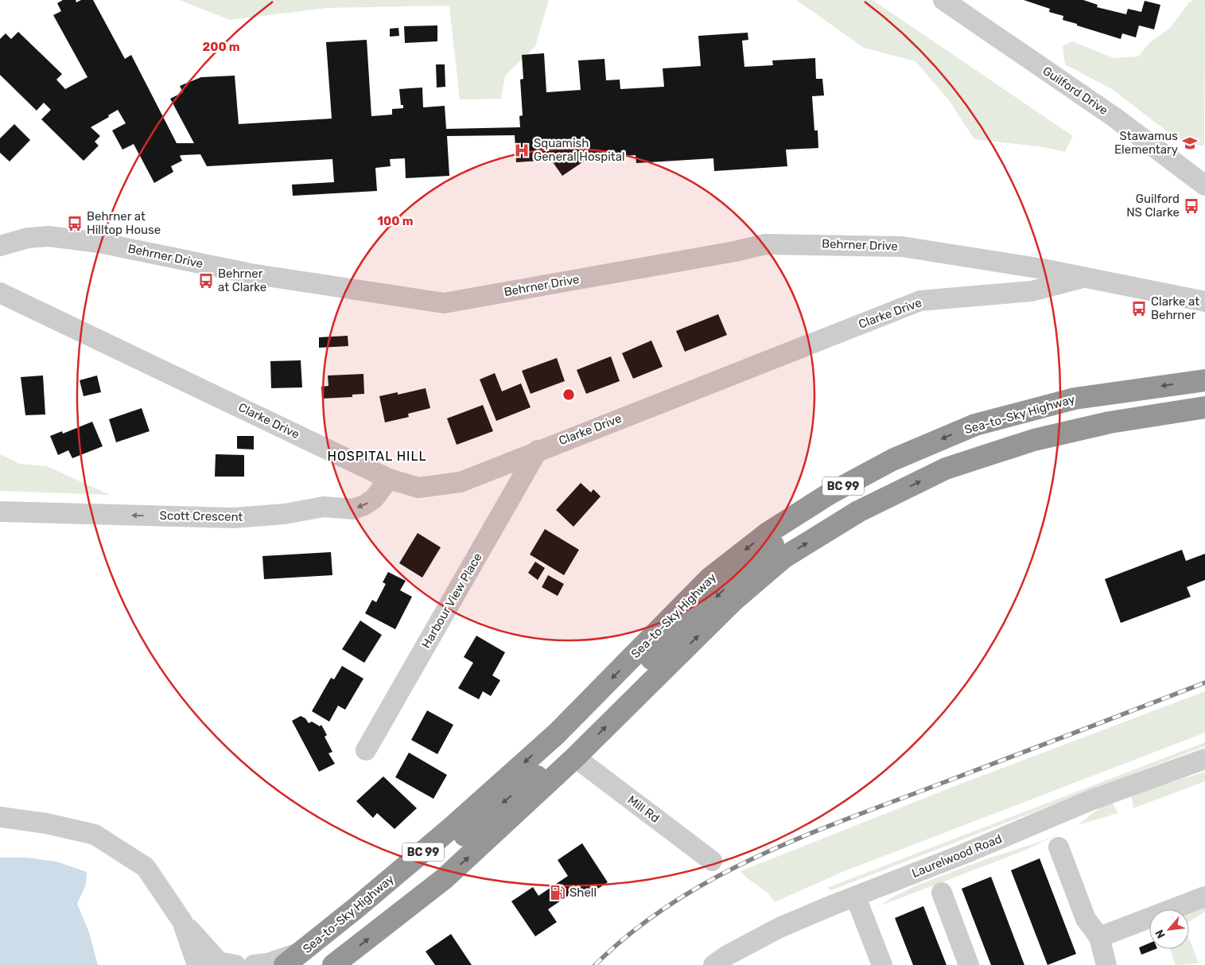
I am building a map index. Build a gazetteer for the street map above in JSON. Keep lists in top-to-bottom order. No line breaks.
{"streets":{"highway":["Sea-to-Sky Highway","BC 99"],"street":["Guilford Drive","Behrner Drive","Clarke Drive","Scott Crescent","Harbour View Place","Mill Rd","Laurelwood Road"]},"crossings":[["Behrner Drive","Clarke Drive"],["Clarke Drive","Scott Crescent"],["Clarke Drive","Harbour View Place"],["BC 99","Mill Rd"]],"one_way":["Scott Crescent"],"districts":["HOSPITAL HILL"],"places":{"school or university":["Stawamus Elementary"],"hospital":["Squamish General Hospital"],"bus stop":["Guilford NS Clarke","Behrner at Hilltop House","Behrner at Clarke","Clarke at Behrner"],"fuel station":["Shell"]},"north":"bottom left","rings":["200 m","100 m"]}
